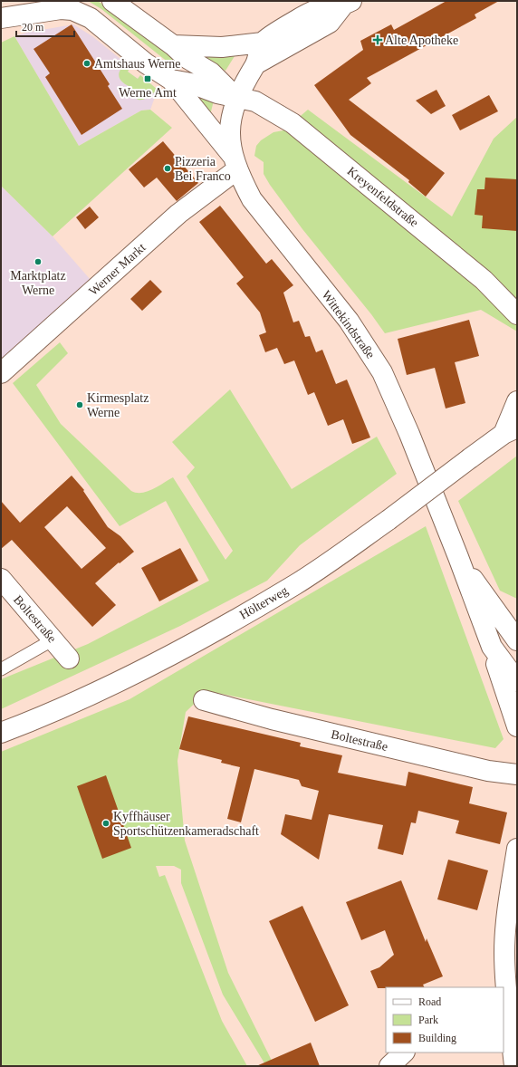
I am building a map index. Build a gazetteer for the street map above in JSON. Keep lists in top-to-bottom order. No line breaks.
{"streets":{"street":["Kreyenfeldstraße","Werner Markt","Wittekindstraße","Hölterweg","Boltestraße"]},"crossings":[["Kreyenfeldstraße","Werner Markt"],["Kreyenfeldstraße","Wittekindstraße"],["Werner Markt","Wittekindstraße"]],"places":{"health":["Alte Apotheke"],"other":["Amtshaus Werne","Pizzeria Bei Franco","Marktplatz Werne","Kirmesplatz Werne","Kyffhäuser Sportschützenkameradschaft"],"transit":["Werne Amt"]},"legend":["Road","Park","Building"],"scale_bar":"20 m"}
